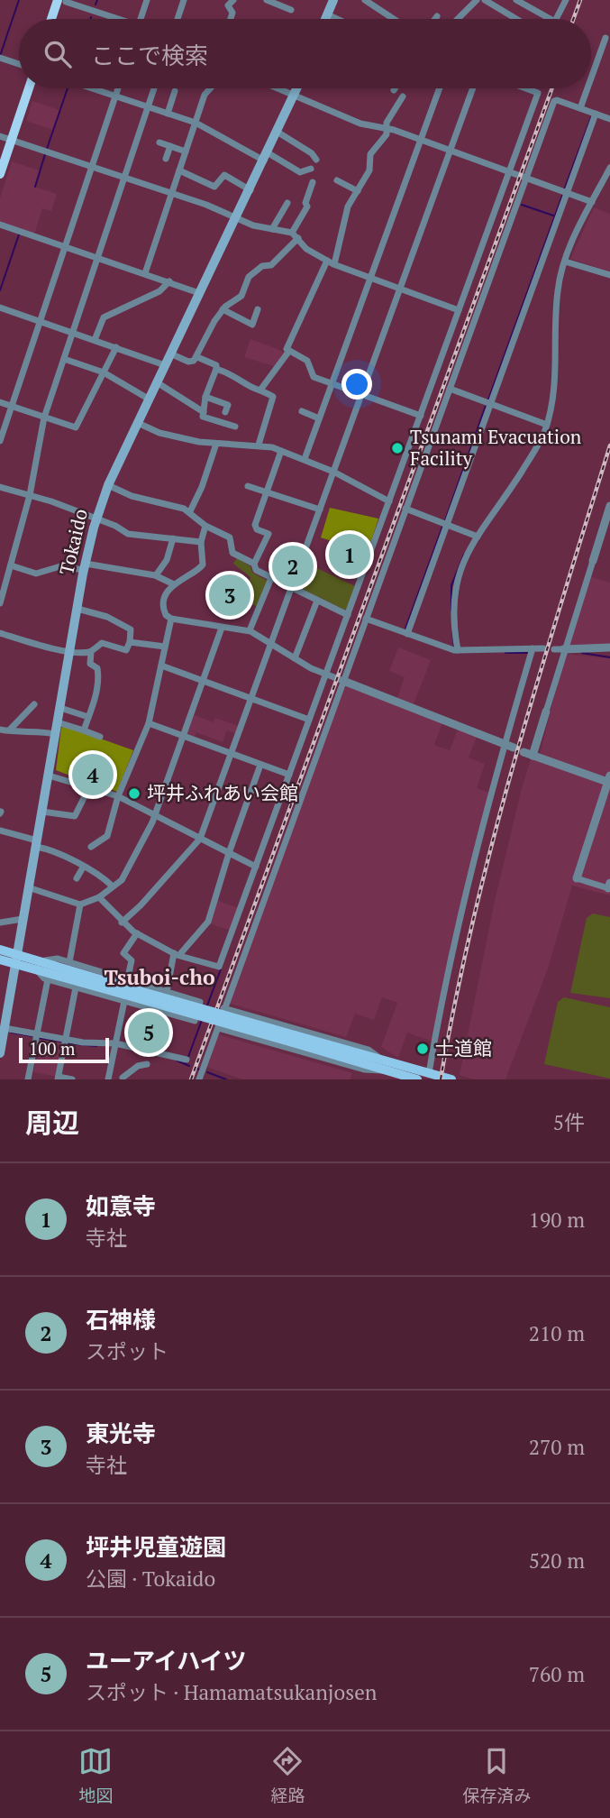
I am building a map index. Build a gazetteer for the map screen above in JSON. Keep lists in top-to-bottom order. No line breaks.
{"streets":{"main road":["Tokaido"]},"districts":["Tsuboi-cho"],"places":["Tsunami Evacuation Facility","坪井ふれあい会館","士道館"],"scale_bar":"100 m","page":{"search":"ここで検索","pins":["1","2","3","4","5"],"scale":"100 m","heading":["周辺","5件"],"list":[{"mark":"1","name":"如意寺","note":"寺社","value":"190 m"},{"mark":"2","name":"石神様","note":"スポット","value":"210 m"},{"mark":"3","name":"東光寺","note":"寺社","value":"270 m"},{"mark":"4","name":"坪井児童遊園","note":"公園 · Tokaido","value":"520 m"},{"mark":"5","name":"ユーアイハイツ","note":"スポット · Hamamatsukanjosen","value":"760 m"}],"nav":["地図","経路","保存済み"]}}
